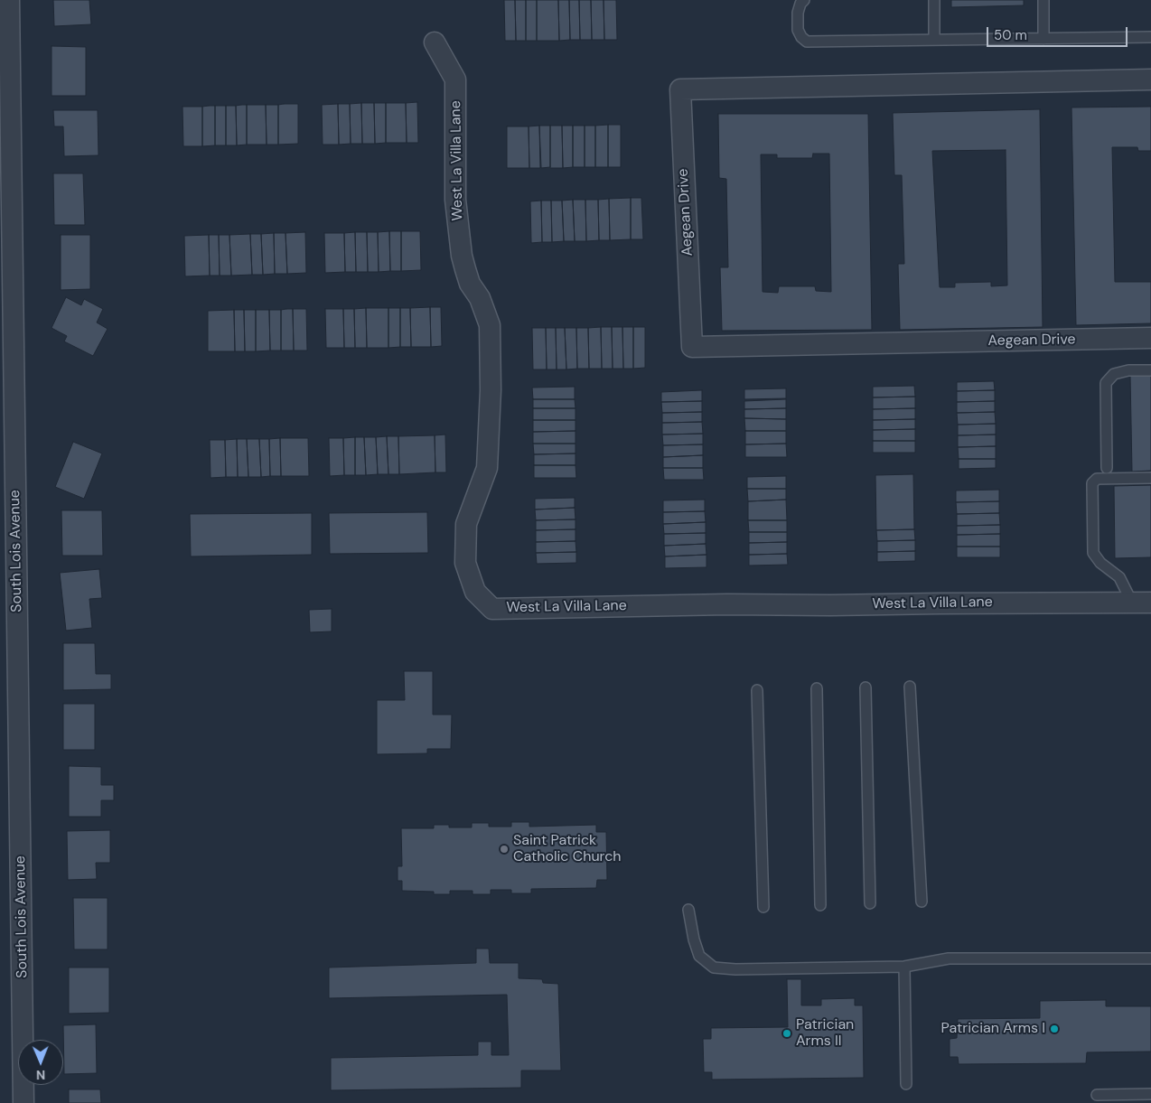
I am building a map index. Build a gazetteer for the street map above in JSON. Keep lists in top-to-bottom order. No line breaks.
{"streets":{"street":["West La Villa Lane","Aegean Drive","South Lois Avenue"]},"places":["Saint Patrick Catholic Church","Patrician Arms I","Patrician Arms II"],"scale_bar":"50 m","north":"bottom"}
